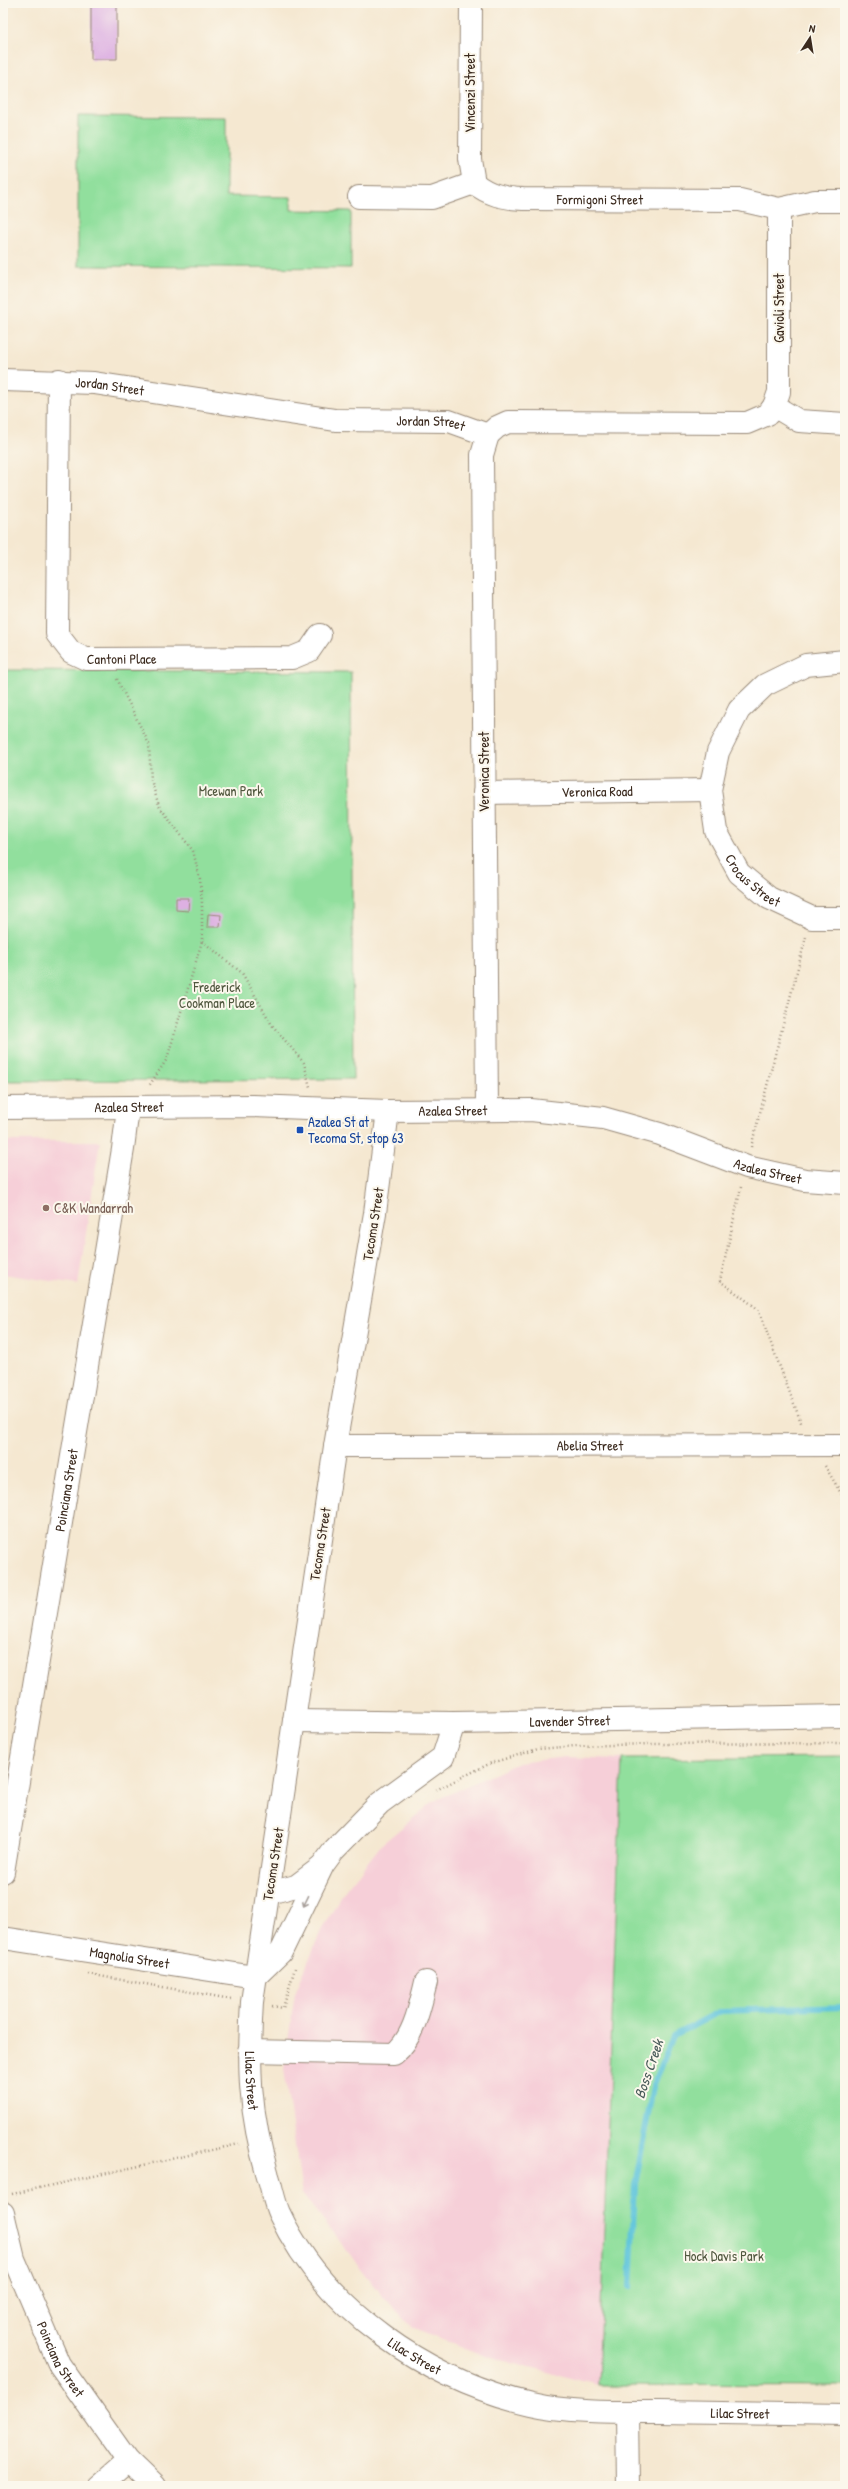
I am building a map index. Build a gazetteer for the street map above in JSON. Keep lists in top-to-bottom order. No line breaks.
{"streets":{"street":["Vincenzi Street","Formigoni Street","Gavioli Street","Jordan Street","Cantoni Place","Veronica Street","Veronica Road","Crocus Street","Azalea Street","Tecoma Street","Abelia Street","Poinciana Street","Lavender Street","Magnolia Street","Lilac Street"]},"crossings":[["Vincenzi Street","Formigoni Street"],["Formigoni Street","Gavioli Street"],["Jordan Street","Cantoni Place"],["Jordan Street","Veronica Street"],["Veronica Street","Veronica Road"],["Veronica Street","Azalea Street"],["Veronica Road","Crocus Street"],["Azalea Street","Tecoma Street"],["Azalea Street","Poinciana Street"],["Tecoma Street","Abelia Street"],["Tecoma Street","Lavender Street"],["Tecoma Street","Magnolia Street"],["Tecoma Street","Lilac Street"],["Magnolia Street","Lilac Street"]],"water":["Boss Creek"],"parks":["Mcewan Park","Frederick Cookman Place","Hock Davis Park"],"places":{"transit":["Azalea St at Tecoma St, stop 63"],"other":["C&K Wandarrah"]},"north":"top"}
